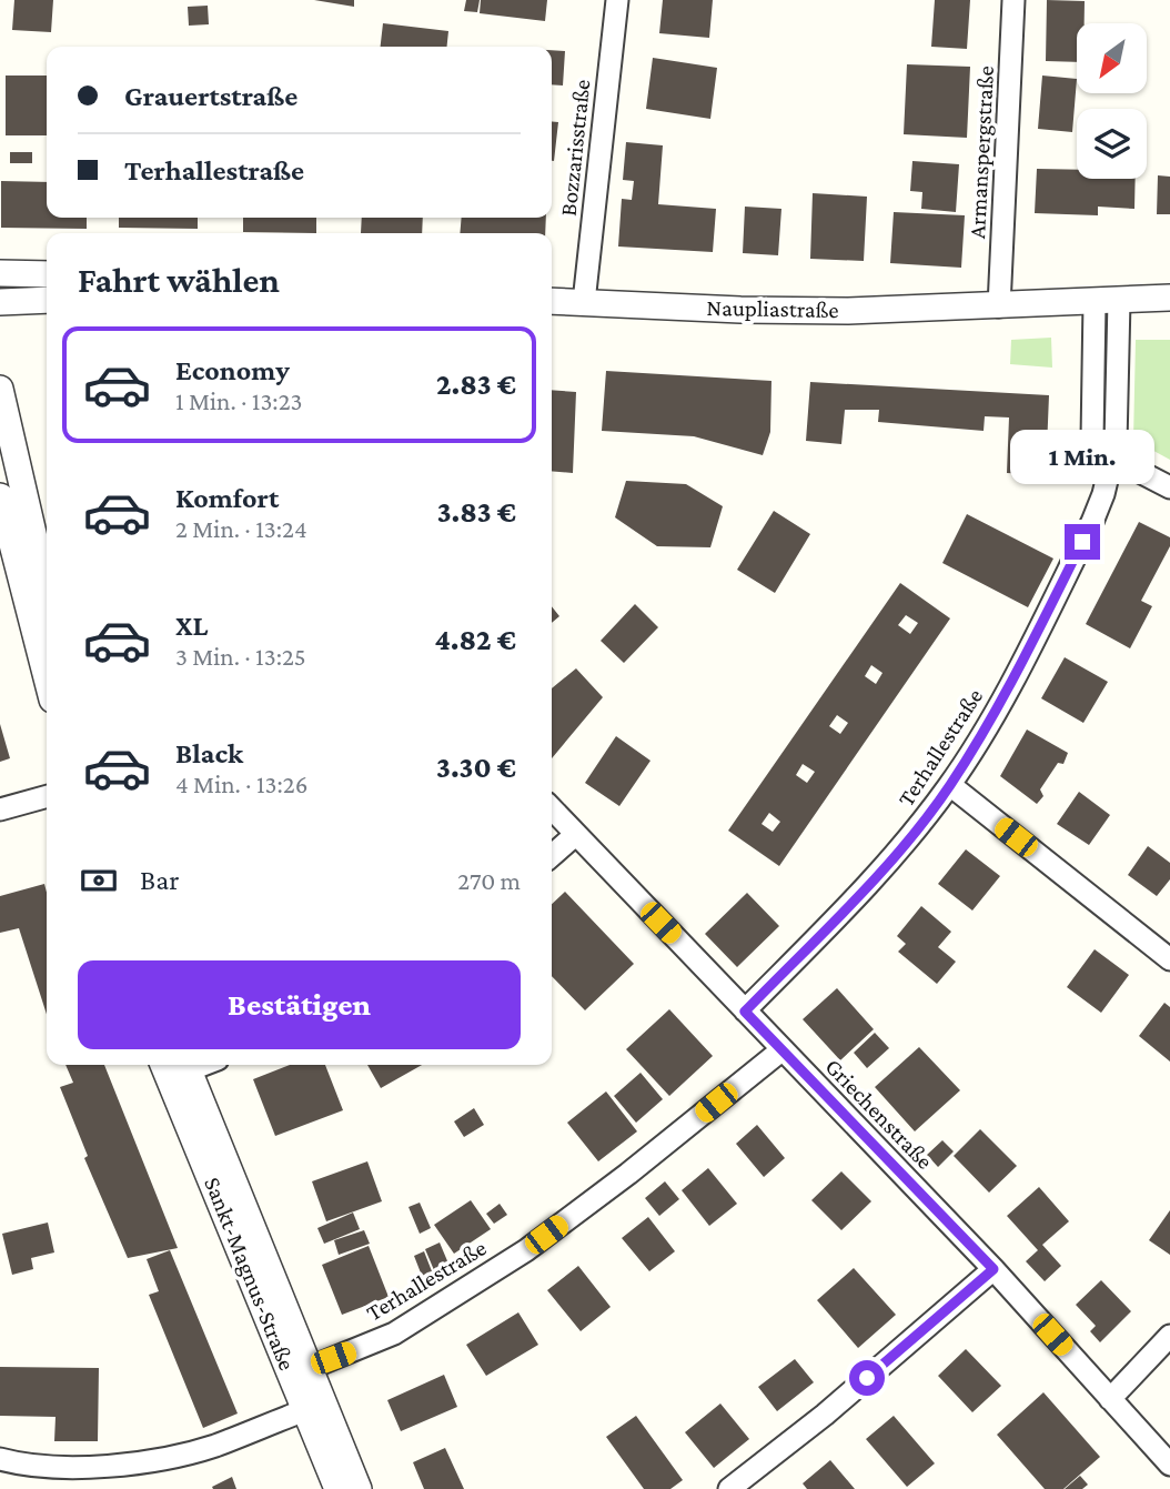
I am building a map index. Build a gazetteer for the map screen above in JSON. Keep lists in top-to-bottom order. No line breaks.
{"streets":{"street":["Bozzarisstraße","Armanspergstraße","Naupliastraße","Terhallestraße","Griechenstraße","Sankt-Magnus-Straße"]},"crossings":[["Bozzarisstraße","Naupliastraße"],["Armanspergstraße","Naupliastraße"],["Terhallestraße","Griechenstraße"],["Terhallestraße","Sankt-Magnus-Straße"]],"north":"bottom left","page":{"banner":["Grauertstraße","Terhallestraße"],"heading":"Fahrt wählen","list":[{"name":"Economy","note":"1 Min. · 13:23","value":"2.83 €"},{"name":"Komfort","note":"2 Min. · 13:24","value":"3.83 €"},{"name":"XL","note":"3 Min. · 13:25","value":"4.82 €"},{"name":"Black","note":"4 Min. · 13:26","value":"3.30 €"}],"bubble":"1 Min.","pay":["Bar","270 m"],"buttons":"Bestätigen"}}
